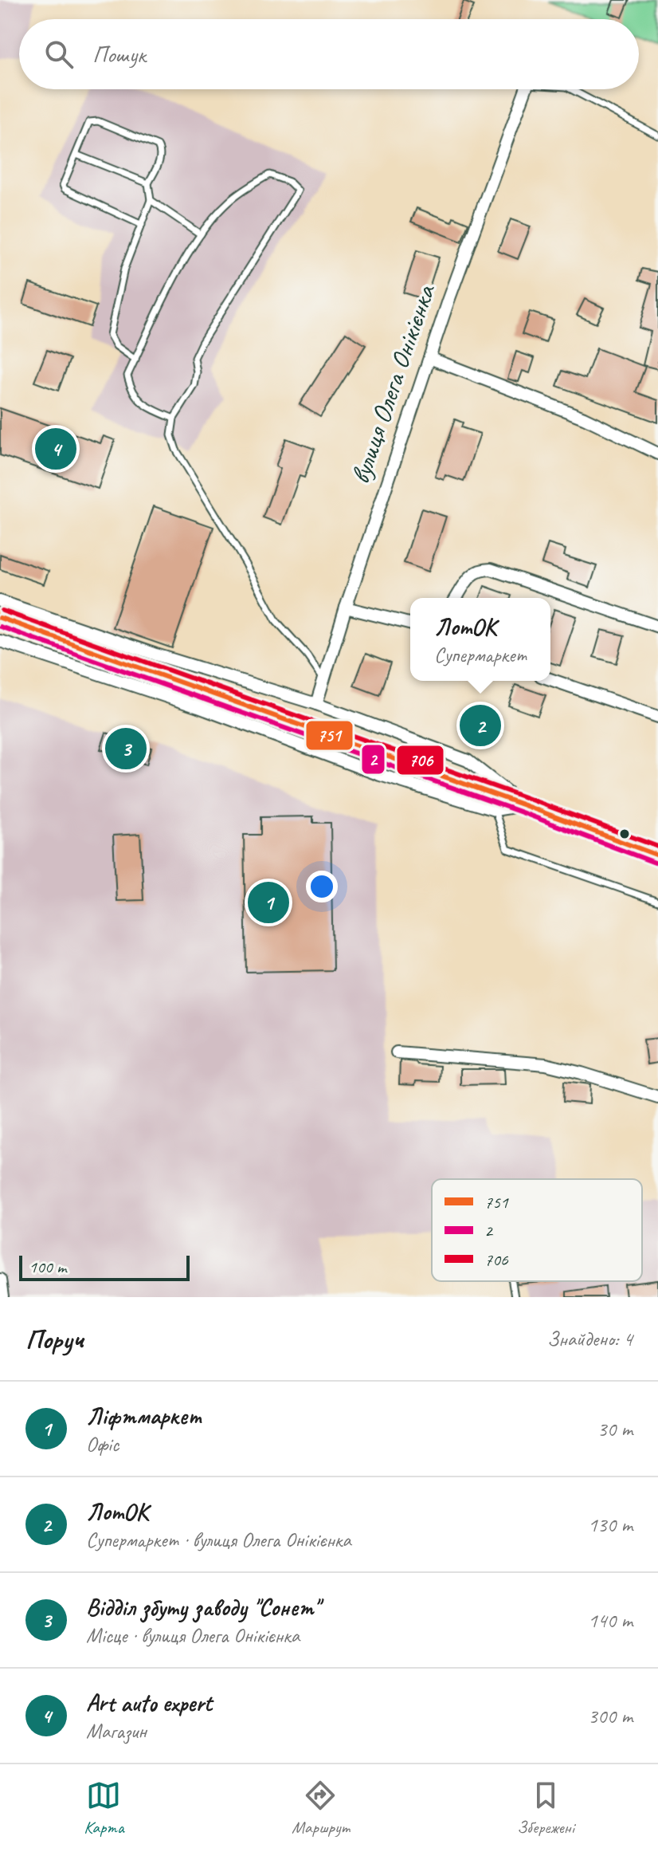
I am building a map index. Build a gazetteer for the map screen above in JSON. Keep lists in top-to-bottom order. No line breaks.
{"streets":{"street":["вулиця Олега Онікієнка"]},"lines":["transit line 706","transit line 751","transit line 2"],"legend":["751","2","706"],"scale_bar":"100 m","page":{"search":"Пошук","pins":["4","2","3","1"],"popup":["ЛотОК","Супермаркет"],"scale":"100 m","heading":["Поруч","Знайдено: 4"],"list":[{"mark":"1","name":"Ліфтмаркет","note":"Офіс","value":"30 m"},{"mark":"2","name":"ЛотОК","note":"Супермаркет · вулиця Олега Онікієнка","value":"130 m"},{"mark":"3","name":"Відділ збуту заводу \"Сонет\"","note":"Місце · вулиця Олега Онікієнка","value":"140 m"},{"mark":"4","name":"Art auto expert","note":"Магазин","value":"300 m"}],"nav":["Карта","Маршрут","Збережені"]}}
